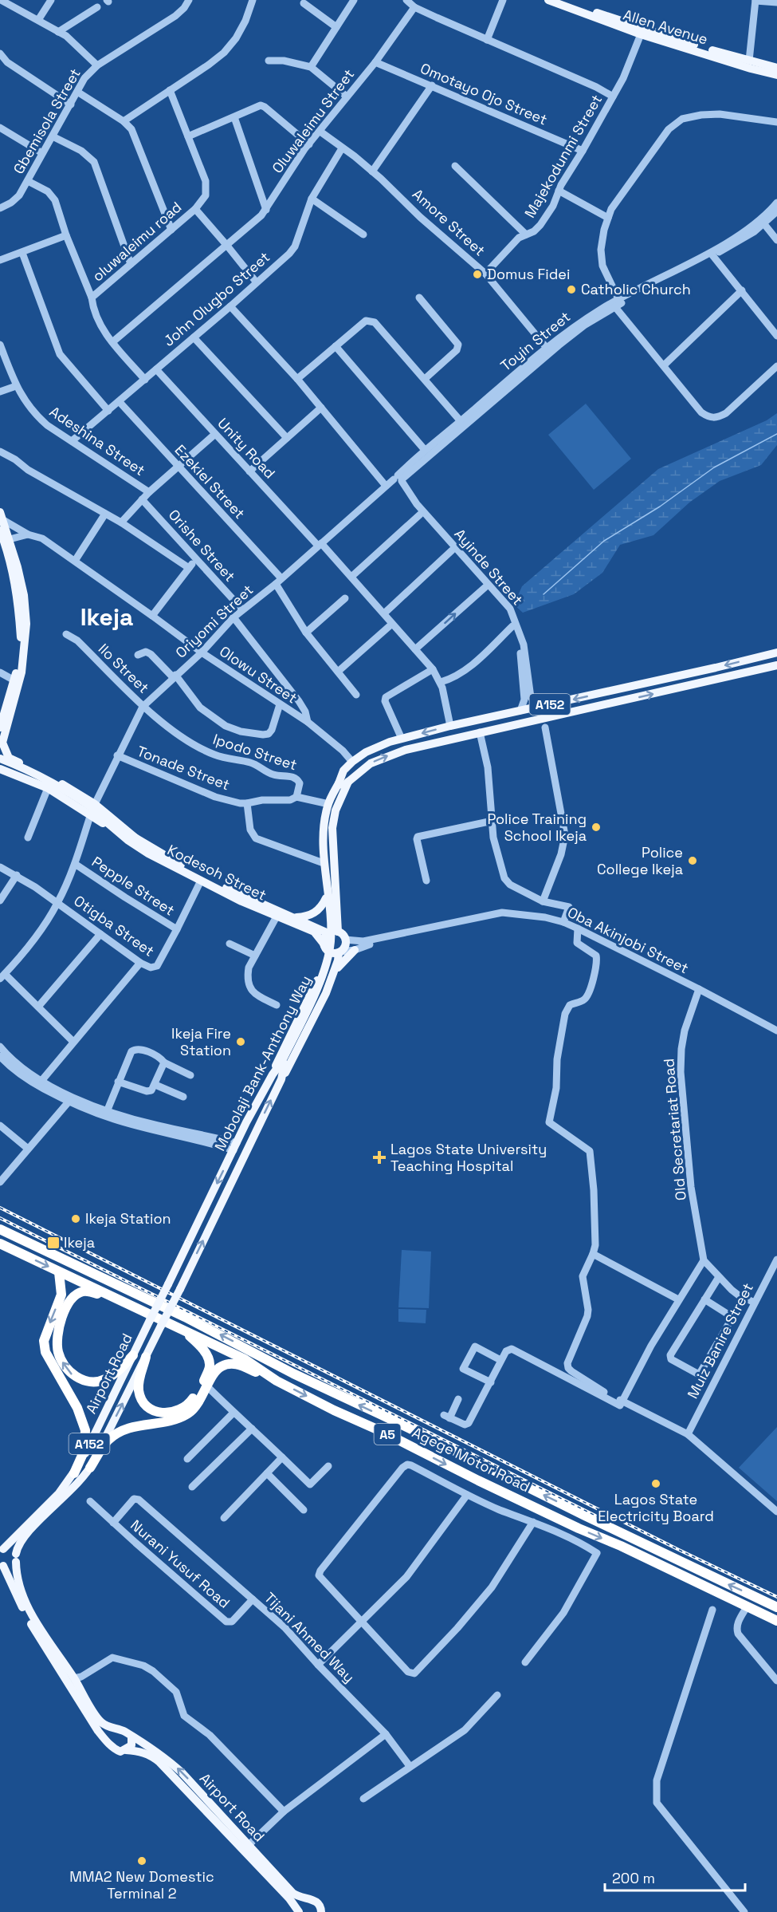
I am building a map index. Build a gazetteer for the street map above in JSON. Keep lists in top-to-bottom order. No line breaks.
{"streets":{"highway":["A5","Agege Motor Road"],"main road":["Allen Avenue","A152","Kodesoh Street","Mobolaji Bank-Anthony Way","Airport Road"],"street":["Omotayo Ojo Street","Gbemisola Street","Oluwaleimu Street","Majekodunmi Street","Amore Street","oluwaleimu road","John Olugbo Street","Toyin Street","Adeshina Street","Unity Road","Ezekiel Street","Orishe Street","Ayinde Street","Oriyomi Street","Ilo Street","Olowu Street","Ipodo Street","Tonade Street","Pepple Street","Otigba Street","Oba Akinjobi Street","Old Secretariat Road","Muiz Banire Street","Nurani Yusuf Road","Tijani Ahmed Way"]},"crossings":[["Allen Avenue","Majekodunmi Street"],["Omotayo Ojo Street","Oluwaleimu Street"],["Omotayo Ojo Street","Majekodunmi Street"],["Oluwaleimu Street","Amore Street"],["Oluwaleimu Street","oluwaleimu road"],["Majekodunmi Street","Amore Street"],["Amore Street","John Olugbo Street"],["Amore Street","Toyin Street"],["oluwaleimu road","John Olugbo Street"],["John Olugbo Street","Adeshina Street"],["John Olugbo Street","Unity Road"],["John Olugbo Street","Ezekiel Street"],["Toyin Street","Ayinde Street"],["Toyin Street","Oriyomi Street"],["Unity Road","Oriyomi Street"],["Unity Road","Mobolaji Bank-Anthony Way"],["Ezekiel Street","Oriyomi Street"],["Orishe Street","Oriyomi Street"],["Ayinde Street","Mobolaji Bank-Anthony Way"],["Oriyomi Street","Ilo Street"],["Oriyomi Street","Olowu Street"],["Oriyomi Street","Ipodo Street"],["Oriyomi Street","Tonade Street"],["Ilo Street","Ipodo Street"],["Olowu Street","Mobolaji Bank-Anthony Way"],["Ipodo Street","Tonade Street"],["Kodesoh Street","Otigba Street"],["Kodesoh Street","Oba Akinjobi Street"],["Pepple Street","Otigba Street"],["Oba Akinjobi Street","Old Secretariat Road"],["Mobolaji Bank-Anthony Way","Airport Road"],["Nurani Yusuf Road","Tijani Ahmed Way"]],"districts":["Ikeja"],"places":{"other":["Domus Fidei","Catholic Church","Police Training School Ikeja","Police College Ikeja","Ikeja Fire Station","Ikeja Station","Lagos State Electricity Board","MMA2 New Domestic Terminal 2"],"health":["Lagos State University Teaching Hospital"],"transit":["Ikeja"]},"scale_bar":"200 m"}
